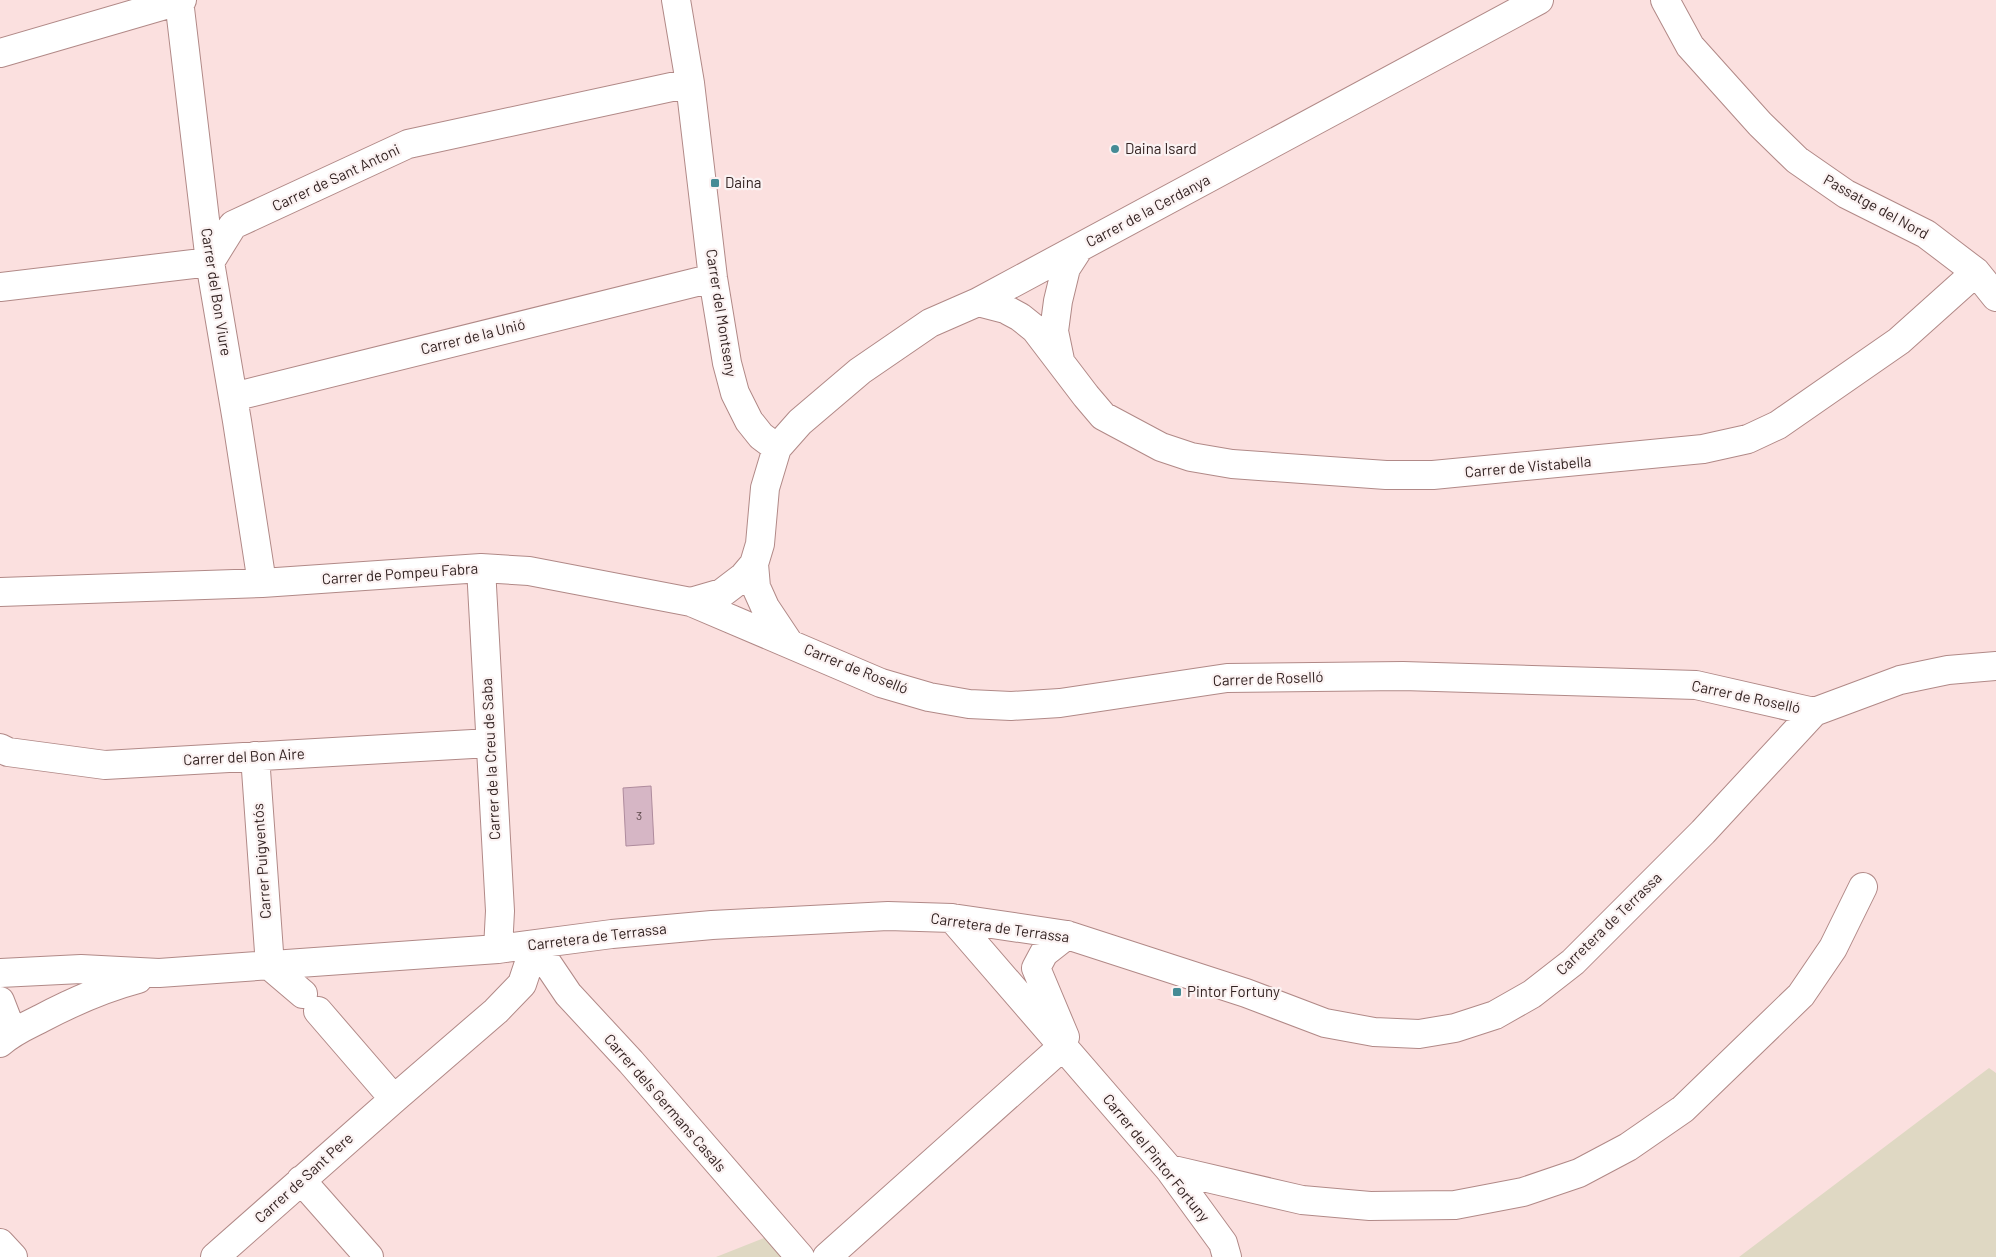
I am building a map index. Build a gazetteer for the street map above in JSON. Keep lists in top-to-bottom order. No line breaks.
{"streets":{"street":["Carrer de Sant Antoni","Passatge del Nord","Carrer de la Cerdanya","Carrer del Bon Viure","Carrer del Montseny","Carrer de la Unió","Carrer de Vistabella","Carrer de Pompeu Fabra","Carrer de Roselló","Carrer del Bon Aire","Carrer de la Creu de Saba","Carrer Puigventós","Carretera de Terrassa","Carrer dels Germans Casals","Carrer del Pintor Fortuny","Carrer de Sant Pere"]},"crossings":[["Carrer de Sant Antoni","Carrer del Bon Viure"],["Carrer de Sant Antoni","Carrer del Montseny"],["Passatge del Nord","Carrer de Vistabella"],["Carrer de la Cerdanya","Carrer del Montseny"],["Carrer de la Cerdanya","Carrer de Vistabella"],["Carrer del Bon Viure","Carrer de la Unió"],["Carrer del Bon Viure","Carrer de Pompeu Fabra"],["Carrer del Montseny","Carrer de la Unió"],["Carrer de Pompeu Fabra","Carrer de Roselló"],["Carrer de Pompeu Fabra","Carrer de la Creu de Saba"],["Carrer de Roselló","Carretera de Terrassa"],["Carrer del Bon Aire","Carrer de la Creu de Saba"],["Carrer del Bon Aire","Carrer Puigventós"],["Carrer de la Creu de Saba","Carretera de Terrassa"],["Carrer Puigventós","Carretera de Terrassa"],["Carretera de Terrassa","Carrer dels Germans Casals"],["Carretera de Terrassa","Carrer del Pintor Fortuny"],["Carretera de Terrassa","Carrer de Sant Pere"],["Carrer dels Germans Casals","Carrer de Sant Pere"]],"places":{"other":["Daina Isard"],"transit":["Daina","Pintor Fortuny"]},"house_numbers":["3"]}
